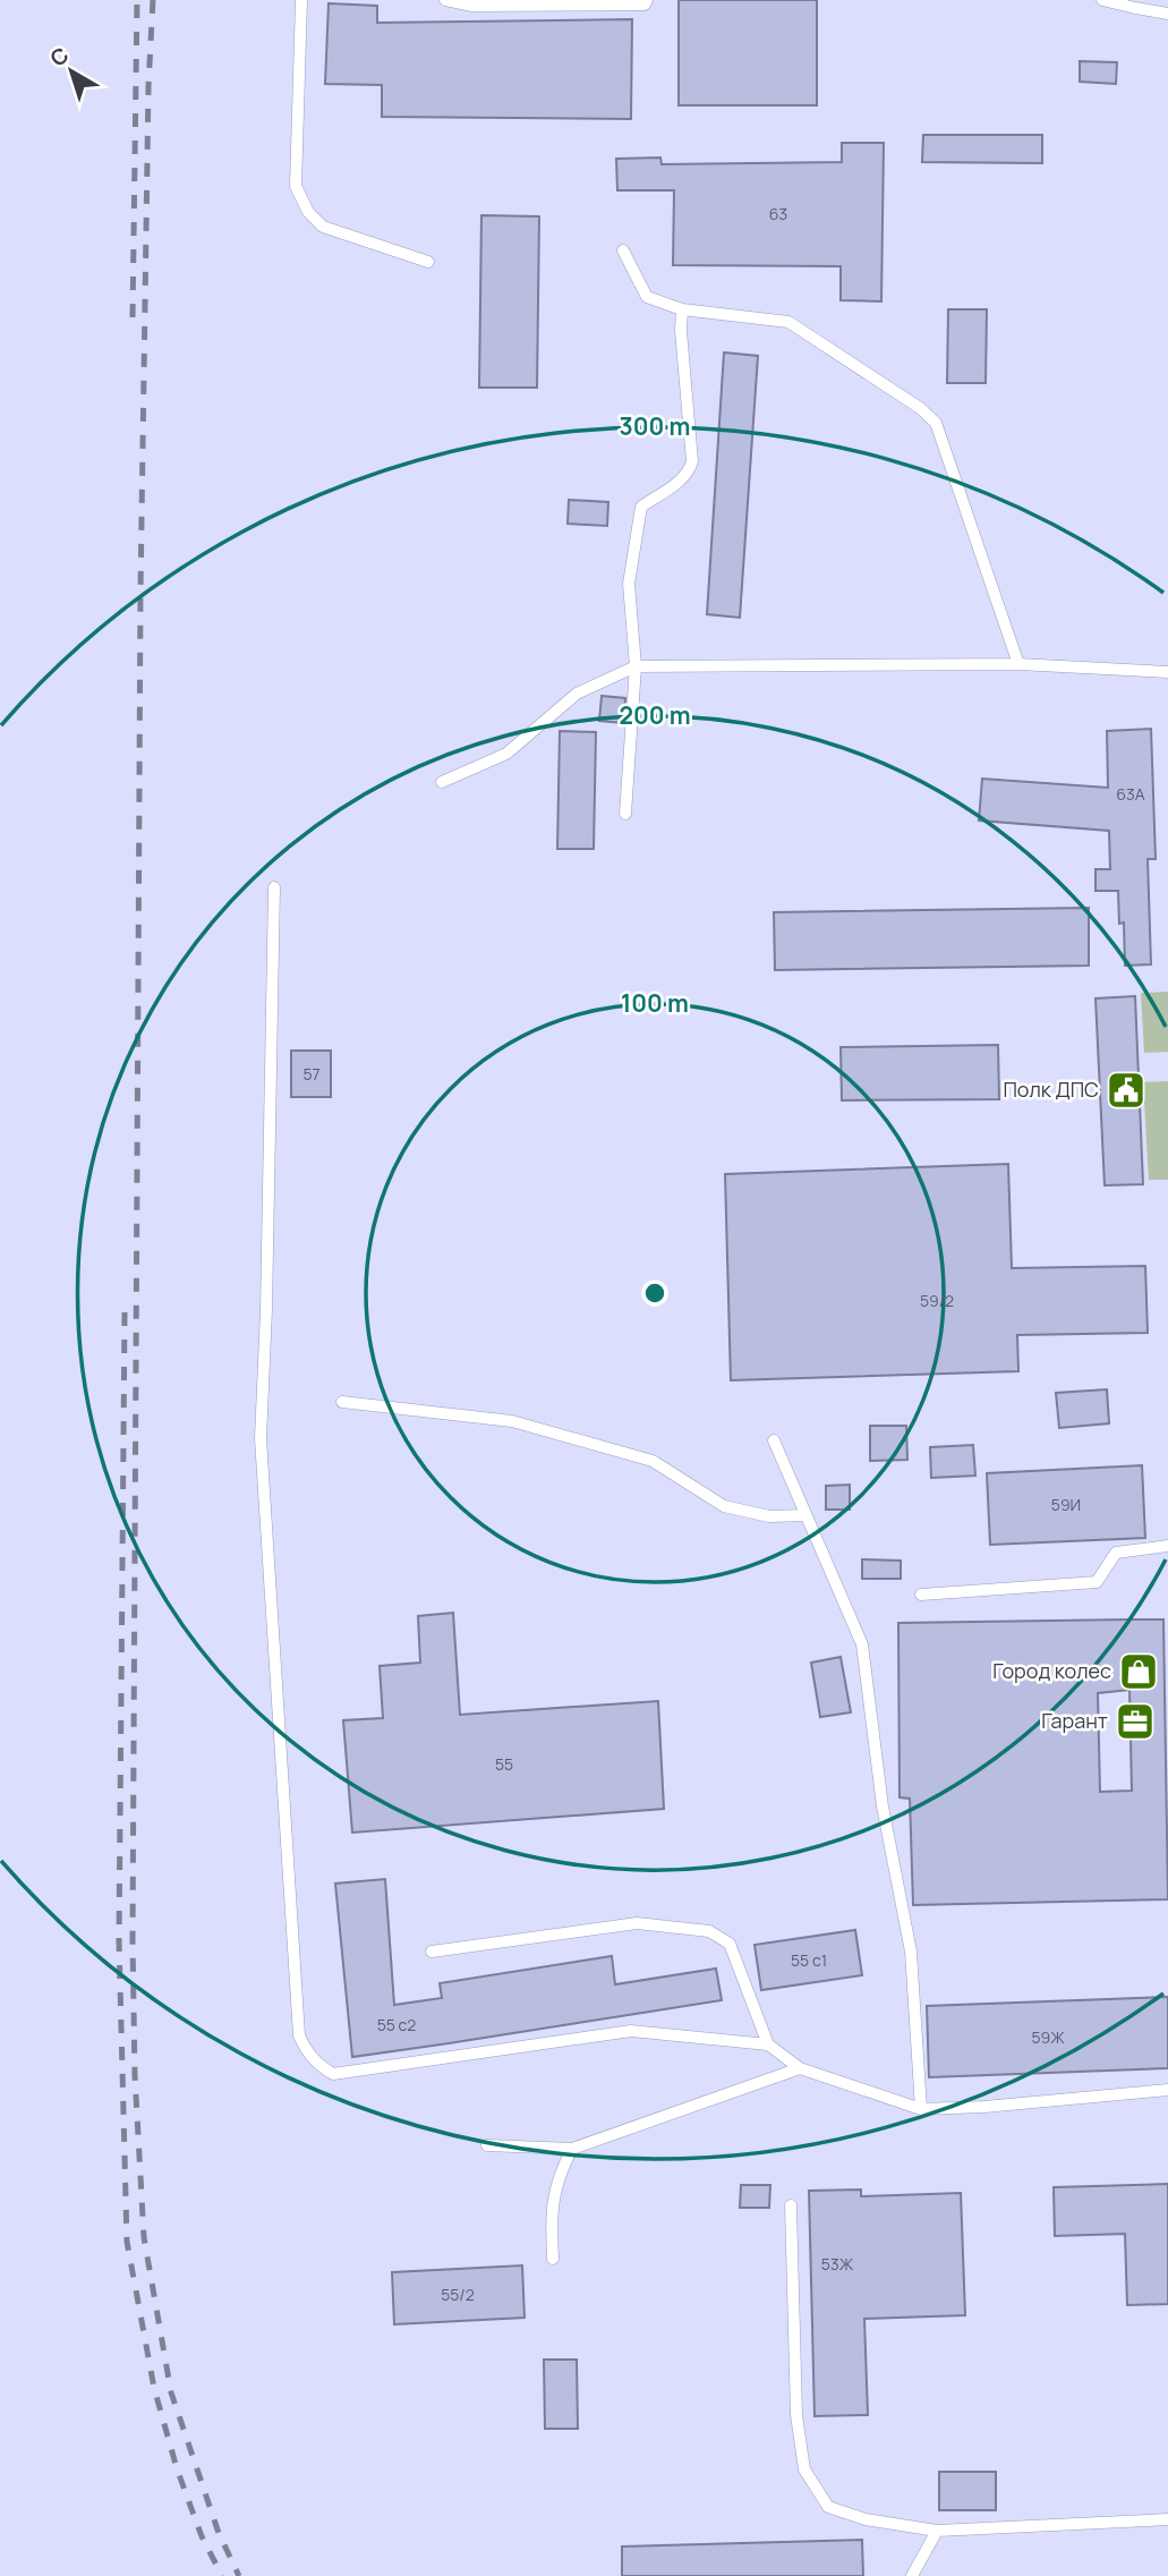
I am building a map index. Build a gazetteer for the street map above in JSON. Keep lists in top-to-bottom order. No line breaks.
{"places":{"public building":["Полк ДПС"],"shop":["Город колес"],"office":["Гарант"]},"house_numbers":["63","63А","57","59/2","59И","55","55 с1","55 с2","59Ж","53Ж","55/2"],"north":"top left","rings":["300 m","200 m","100 m"]}
